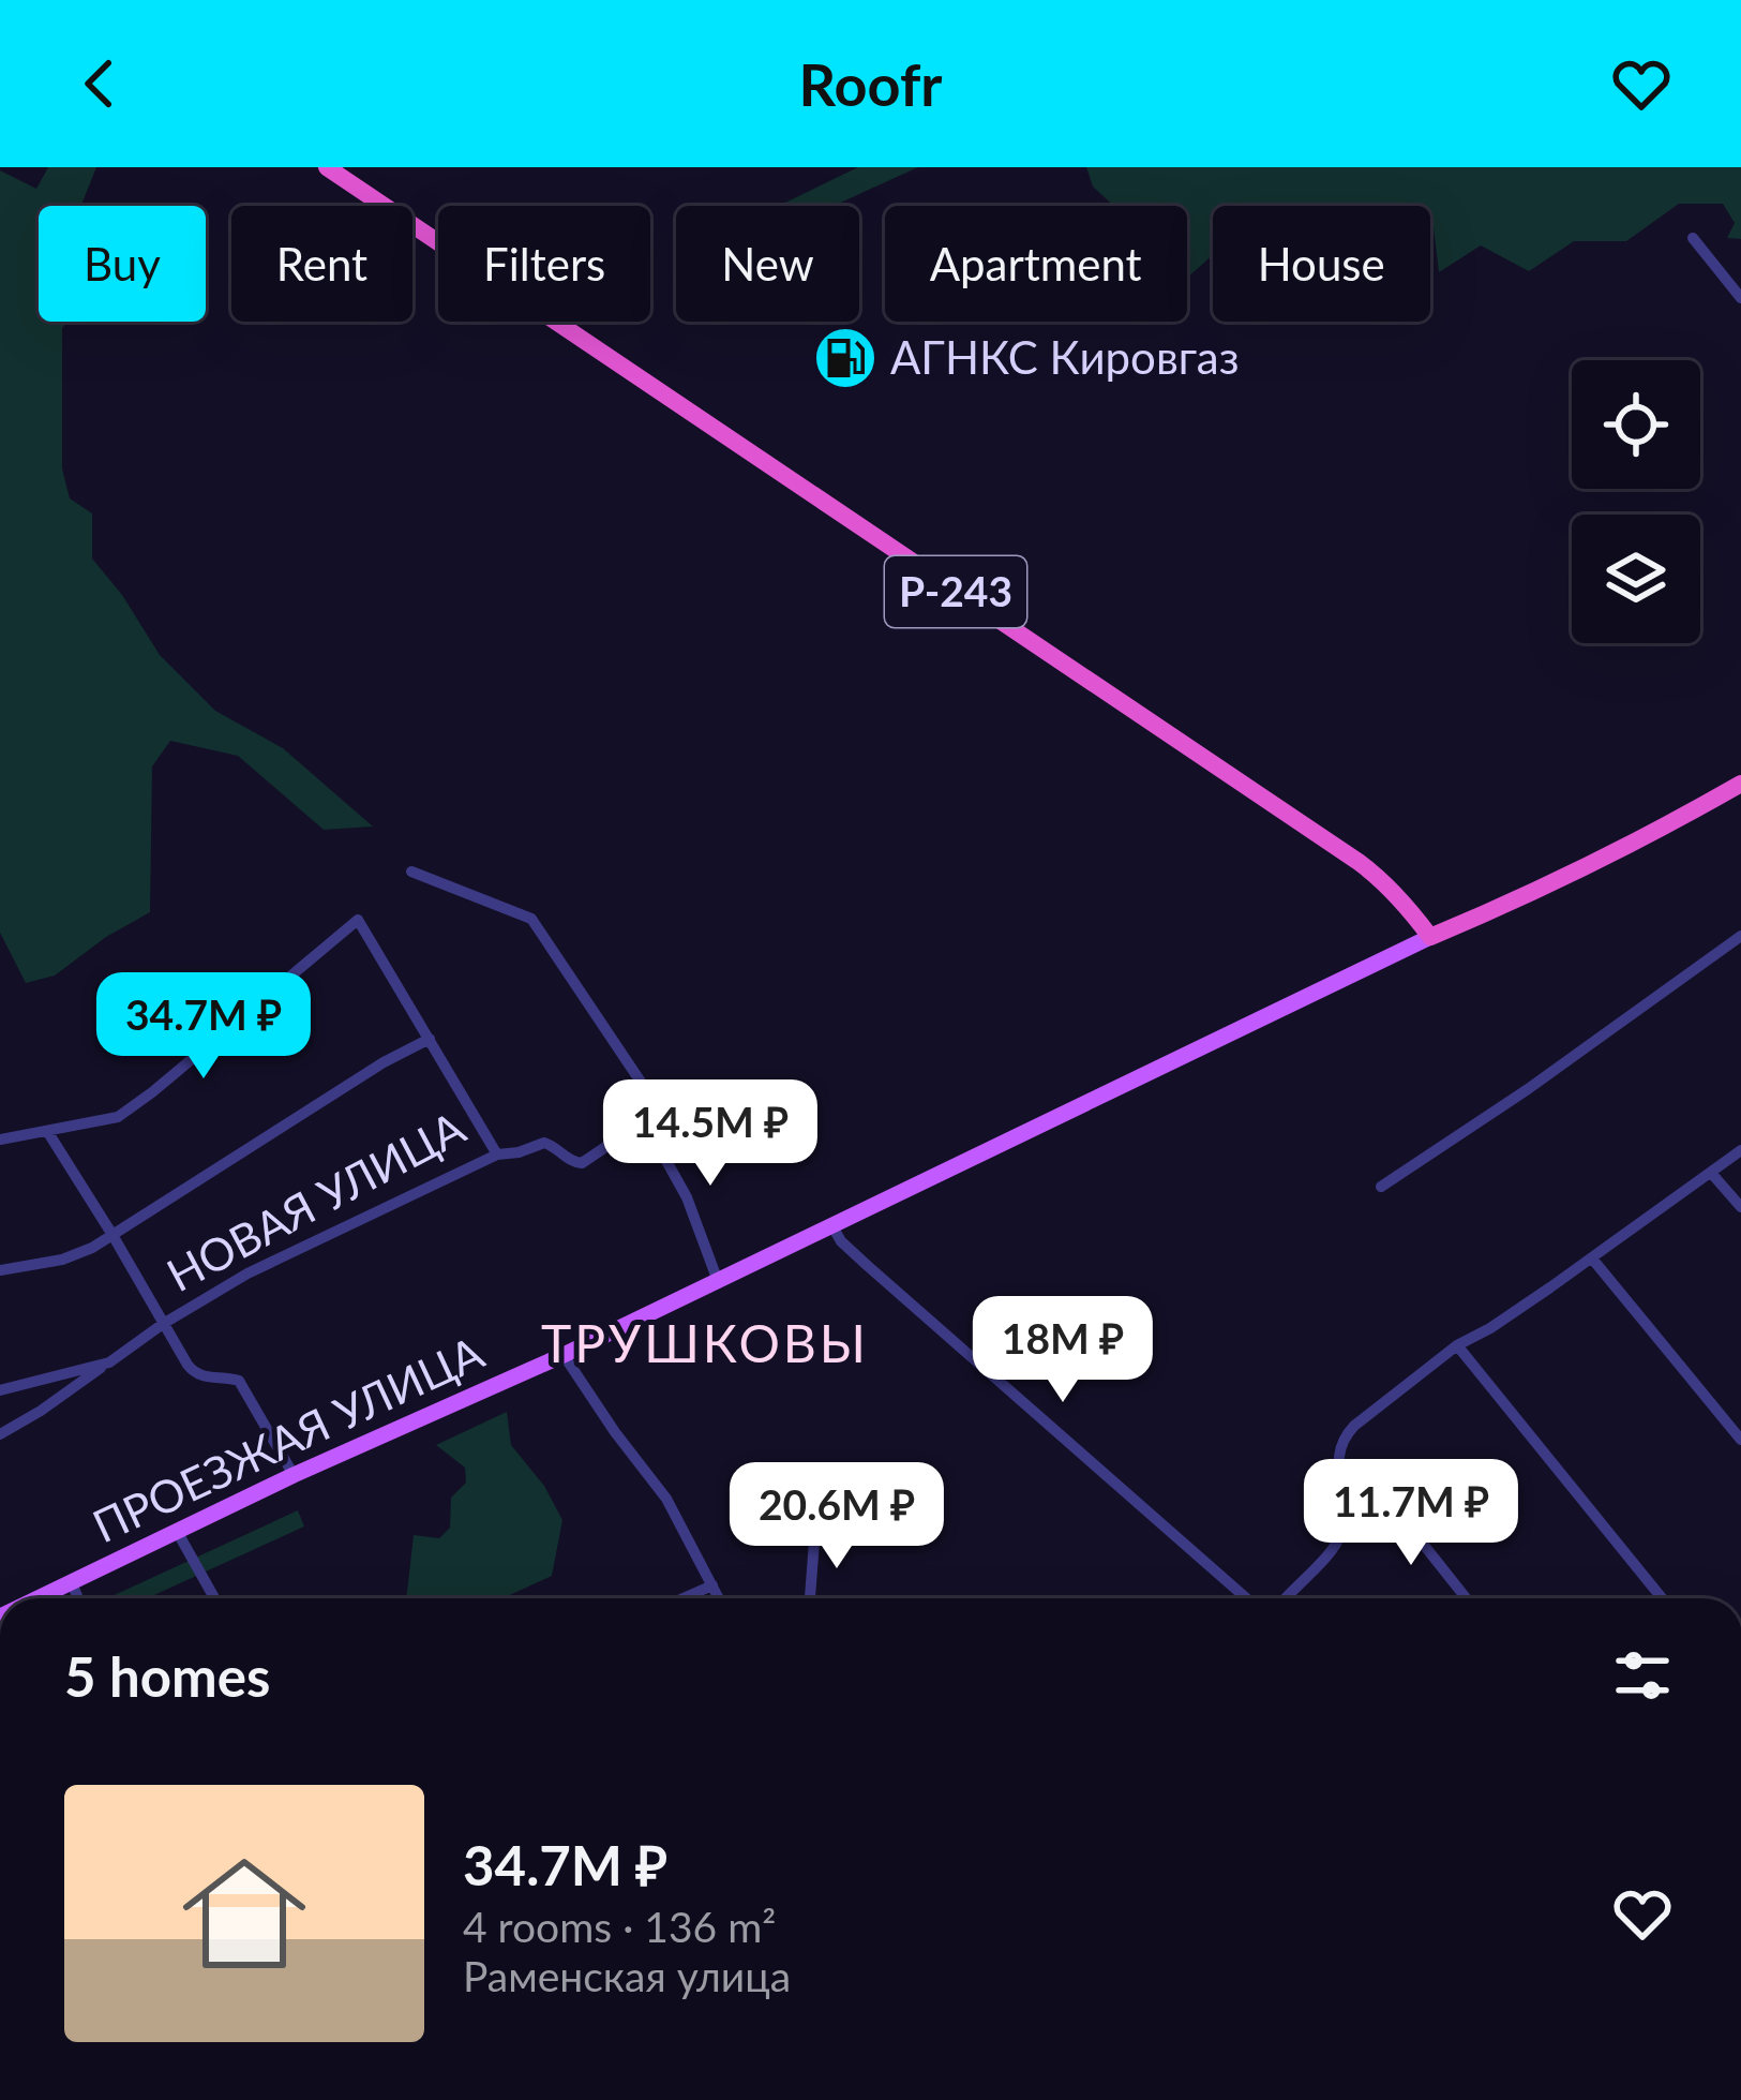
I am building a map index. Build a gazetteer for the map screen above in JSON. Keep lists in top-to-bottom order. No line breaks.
{"streets":{"highway":["Р-243"],"main road":["ПРОЕЗЖАЯ УЛИЦА"],"street":["НОВАЯ УЛИЦА"]},"crossings":[["Р-243","ПРОЕЗЖАЯ УЛИЦА"]],"districts":["ТРУШКОВЫ"],"places":{"fuel station":["АГНКС Кировгаз"]},"page":{"header":"Roofr","chip":["Buy","Rent","Filters","New","Apartment","House"],"price":["34.7M ₽","14.5M ₽","18M ₽","11.7M ₽","20.6M ₽"],"heading":"5 homes","list":[{"name":"34.7M ₽","note":"4 rooms · 136 m² · Раменская улица"}]}}
